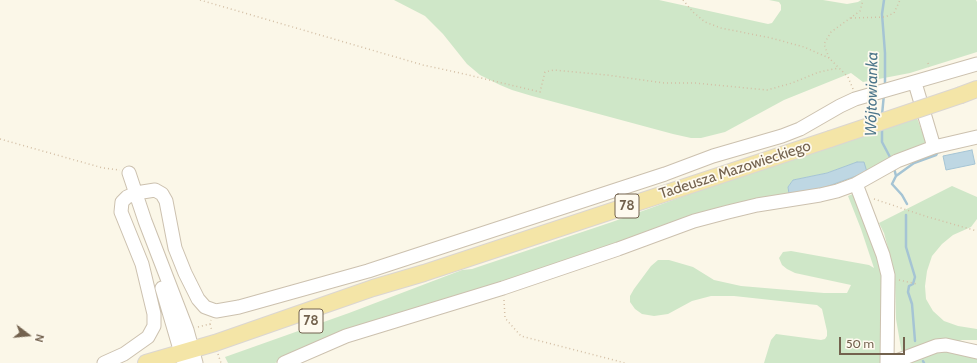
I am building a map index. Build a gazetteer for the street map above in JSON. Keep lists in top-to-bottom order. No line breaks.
{"streets":{"main road":["Tadeusza Mazowieckiego","78"]},"water":["Wójtowianka"],"scale_bar":"50 m","north":"right"}
